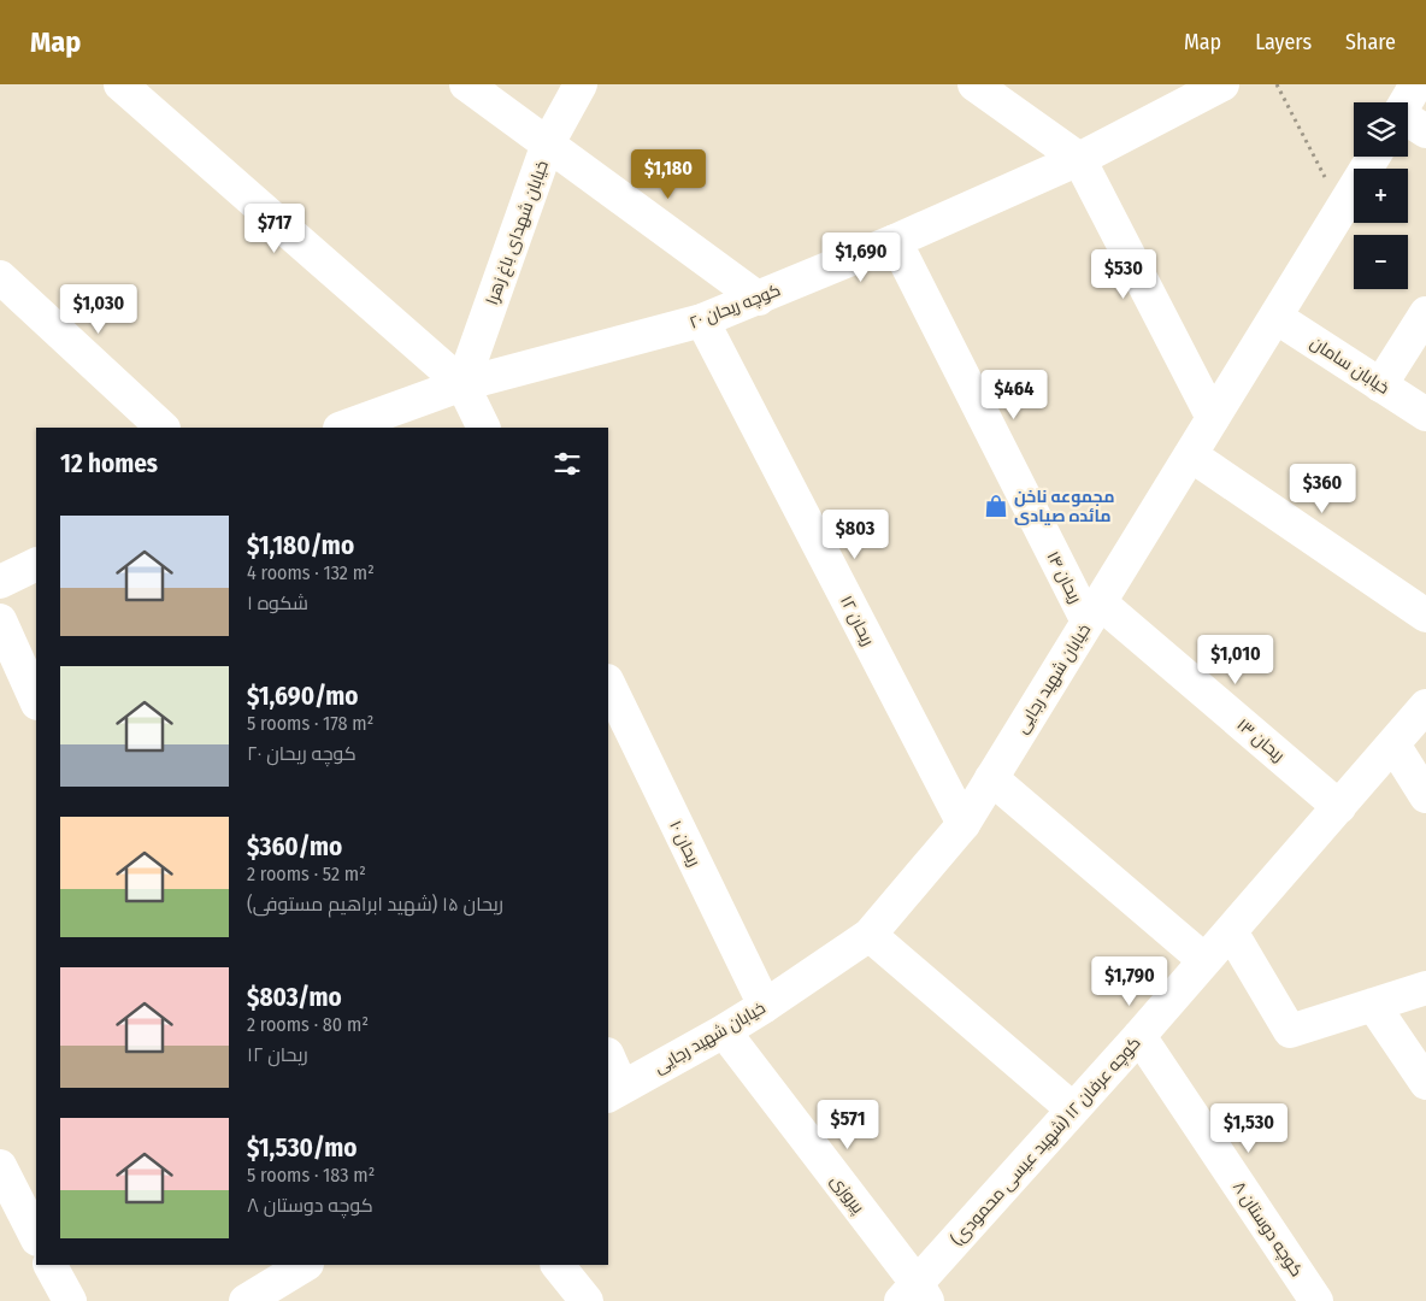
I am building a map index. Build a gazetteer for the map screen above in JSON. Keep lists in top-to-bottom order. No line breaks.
{"streets":{"street":["خیابان شهدای باغ زهرا","کوچه ریحان ۲۰","خیابان سامان","ریحان ۱۴","ریحان ۱۲","خیابان شهید رجایی","ریحان ۱۳","ریحان ۱۰","کوچه عرفان ۱۲ (شهید عیسی محمودی)","پیروزی","کوچه دوستان ۸"]},"crossings":[["خیابان شهدای باغ زهرا","کوچه ریحان ۲۰"],["کوچه ریحان ۲۰","ریحان ۱۴"],["کوچه ریحان ۲۰","ریحان ۱۲"],["خیابان سامان","خیابان شهید رجایی"],["ریحان ۱۴","خیابان شهید رجایی"],["ریحان ۱۴","ریحان ۱۳"],["ریحان ۱۲","خیابان شهید رجایی"],["خیابان شهید رجایی","ریحان ۱۳"],["خیابان شهید رجایی","ریحان ۱۰"],["خیابان شهید رجایی","پیروزی"],["ریحان ۱۳","کوچه عرفان ۱۲ (شهید عیسی محمودی)"],["کوچه عرفان ۱۲ (شهید عیسی محمودی)","پیروزی"],["کوچه عرفان ۱۲ (شهید عیسی محمودی)","کوچه دوستان ۸"]],"places":{"shop":["مجموعه ناخن مائده صیادی"]},"page":{"header":"Map","nav":["Map","Layers","Share"],"map_buttons":["+","−"],"price":["$1,180","$717","$1,690","$530","$1,030","$464","$360","$803","$1,010","$1,790","$571","$1,530"],"heading":"12 homes","list":[{"name":"$1,180/mo","note":"4 rooms · 132 m² · شکوه ۱"},{"name":"$1,690/mo","note":"5 rooms · 178 m² · کوچه ریحان ۲۰"},{"name":"$360/mo","note":"2 rooms · 52 m² · ریحان ۱۵ (شهید ابراهیم مستوفی)"},{"name":"$803/mo","note":"2 rooms · 80 m² · ریحان ۱۲"},{"name":"$1,530/mo","note":"5 rooms · 183 m² · کوچه دوستان ۸"}]}}
